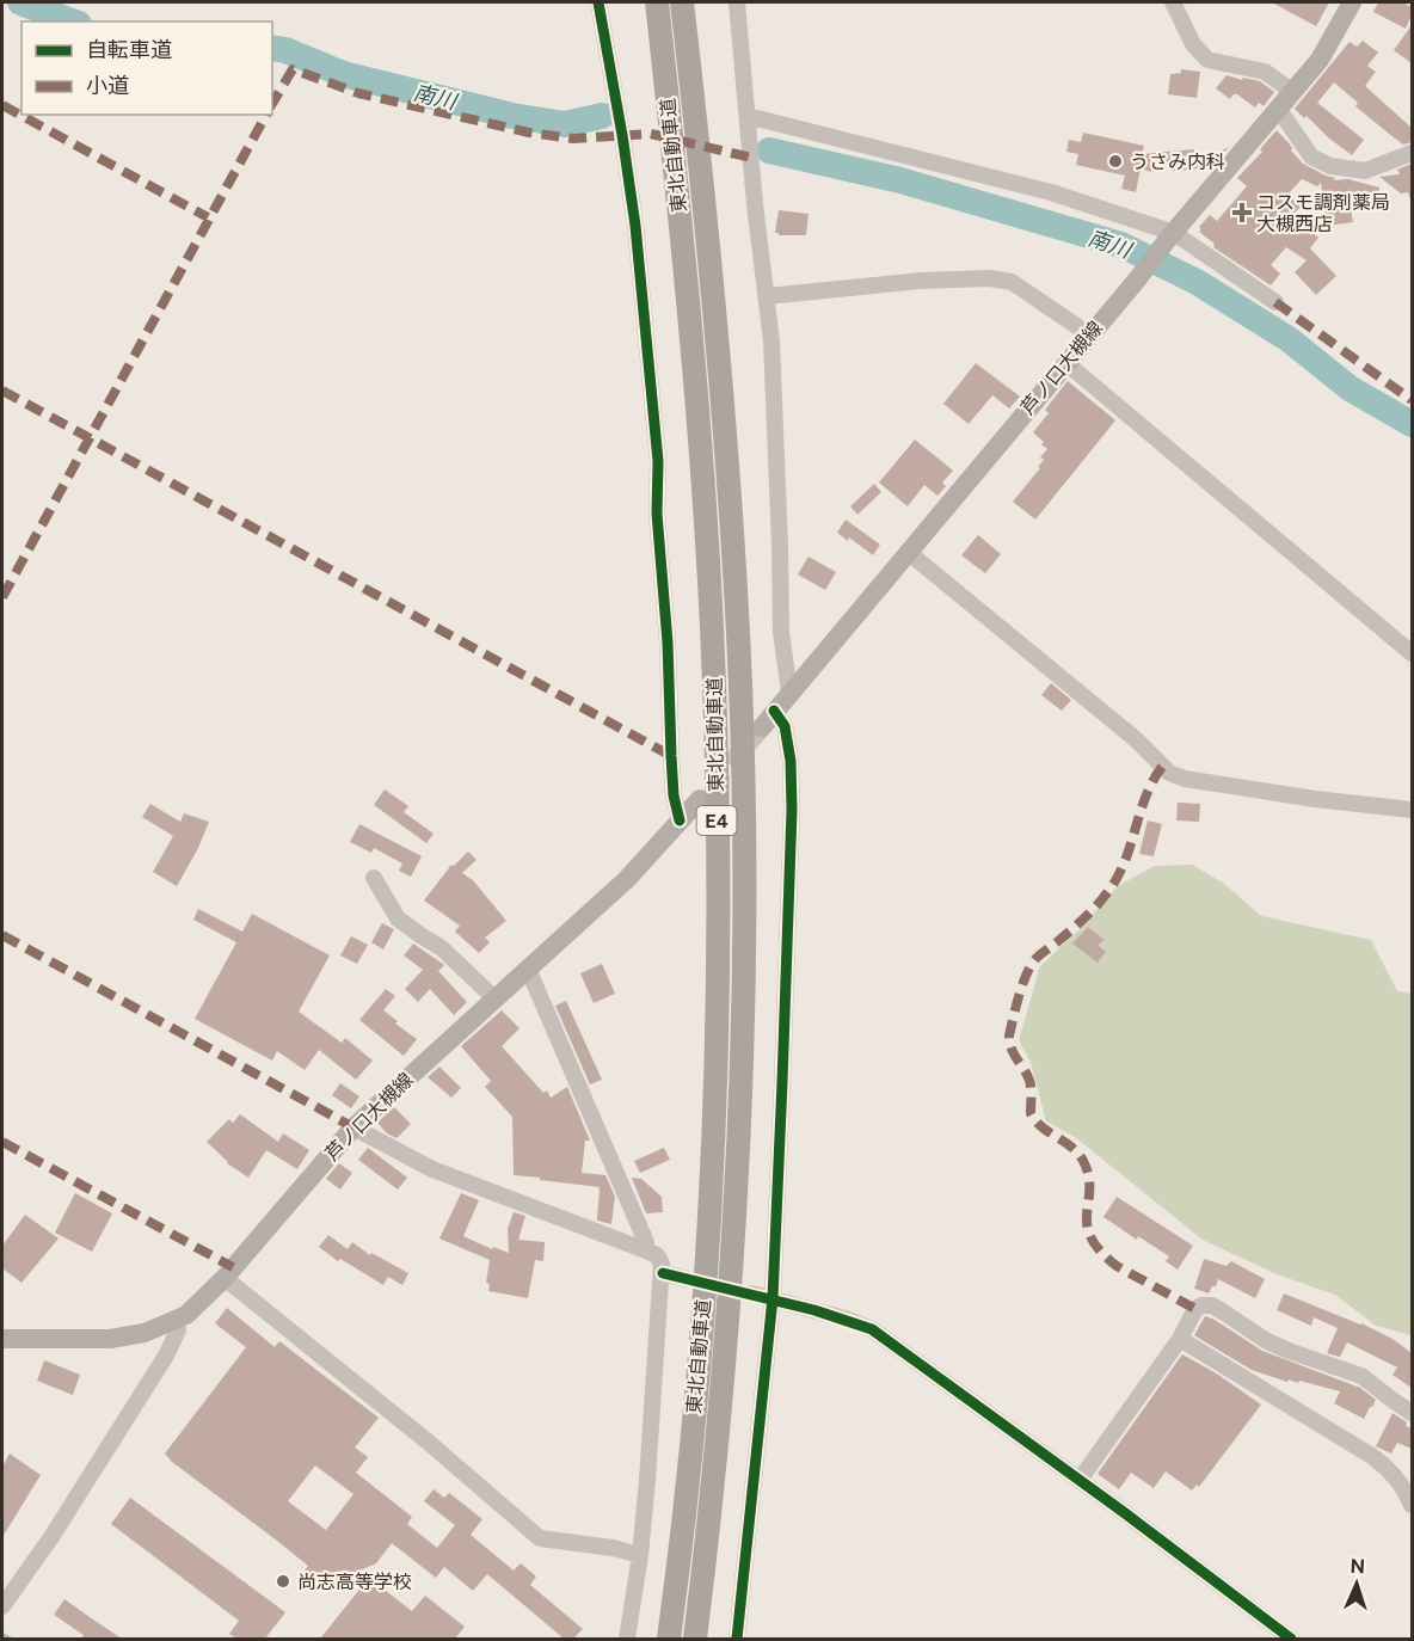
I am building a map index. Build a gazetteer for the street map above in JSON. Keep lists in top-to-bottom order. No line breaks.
{"streets":{"highway":["東北自動車道","E4"],"main road":["芦ノ口大槻線"]},"water":["南川"],"places":{"other":["うさみ内科","尚志高等学校"],"health":["コスモ調剤薬局 大槻西店"]},"legend":["自転車道","小道"],"north":"top"}
